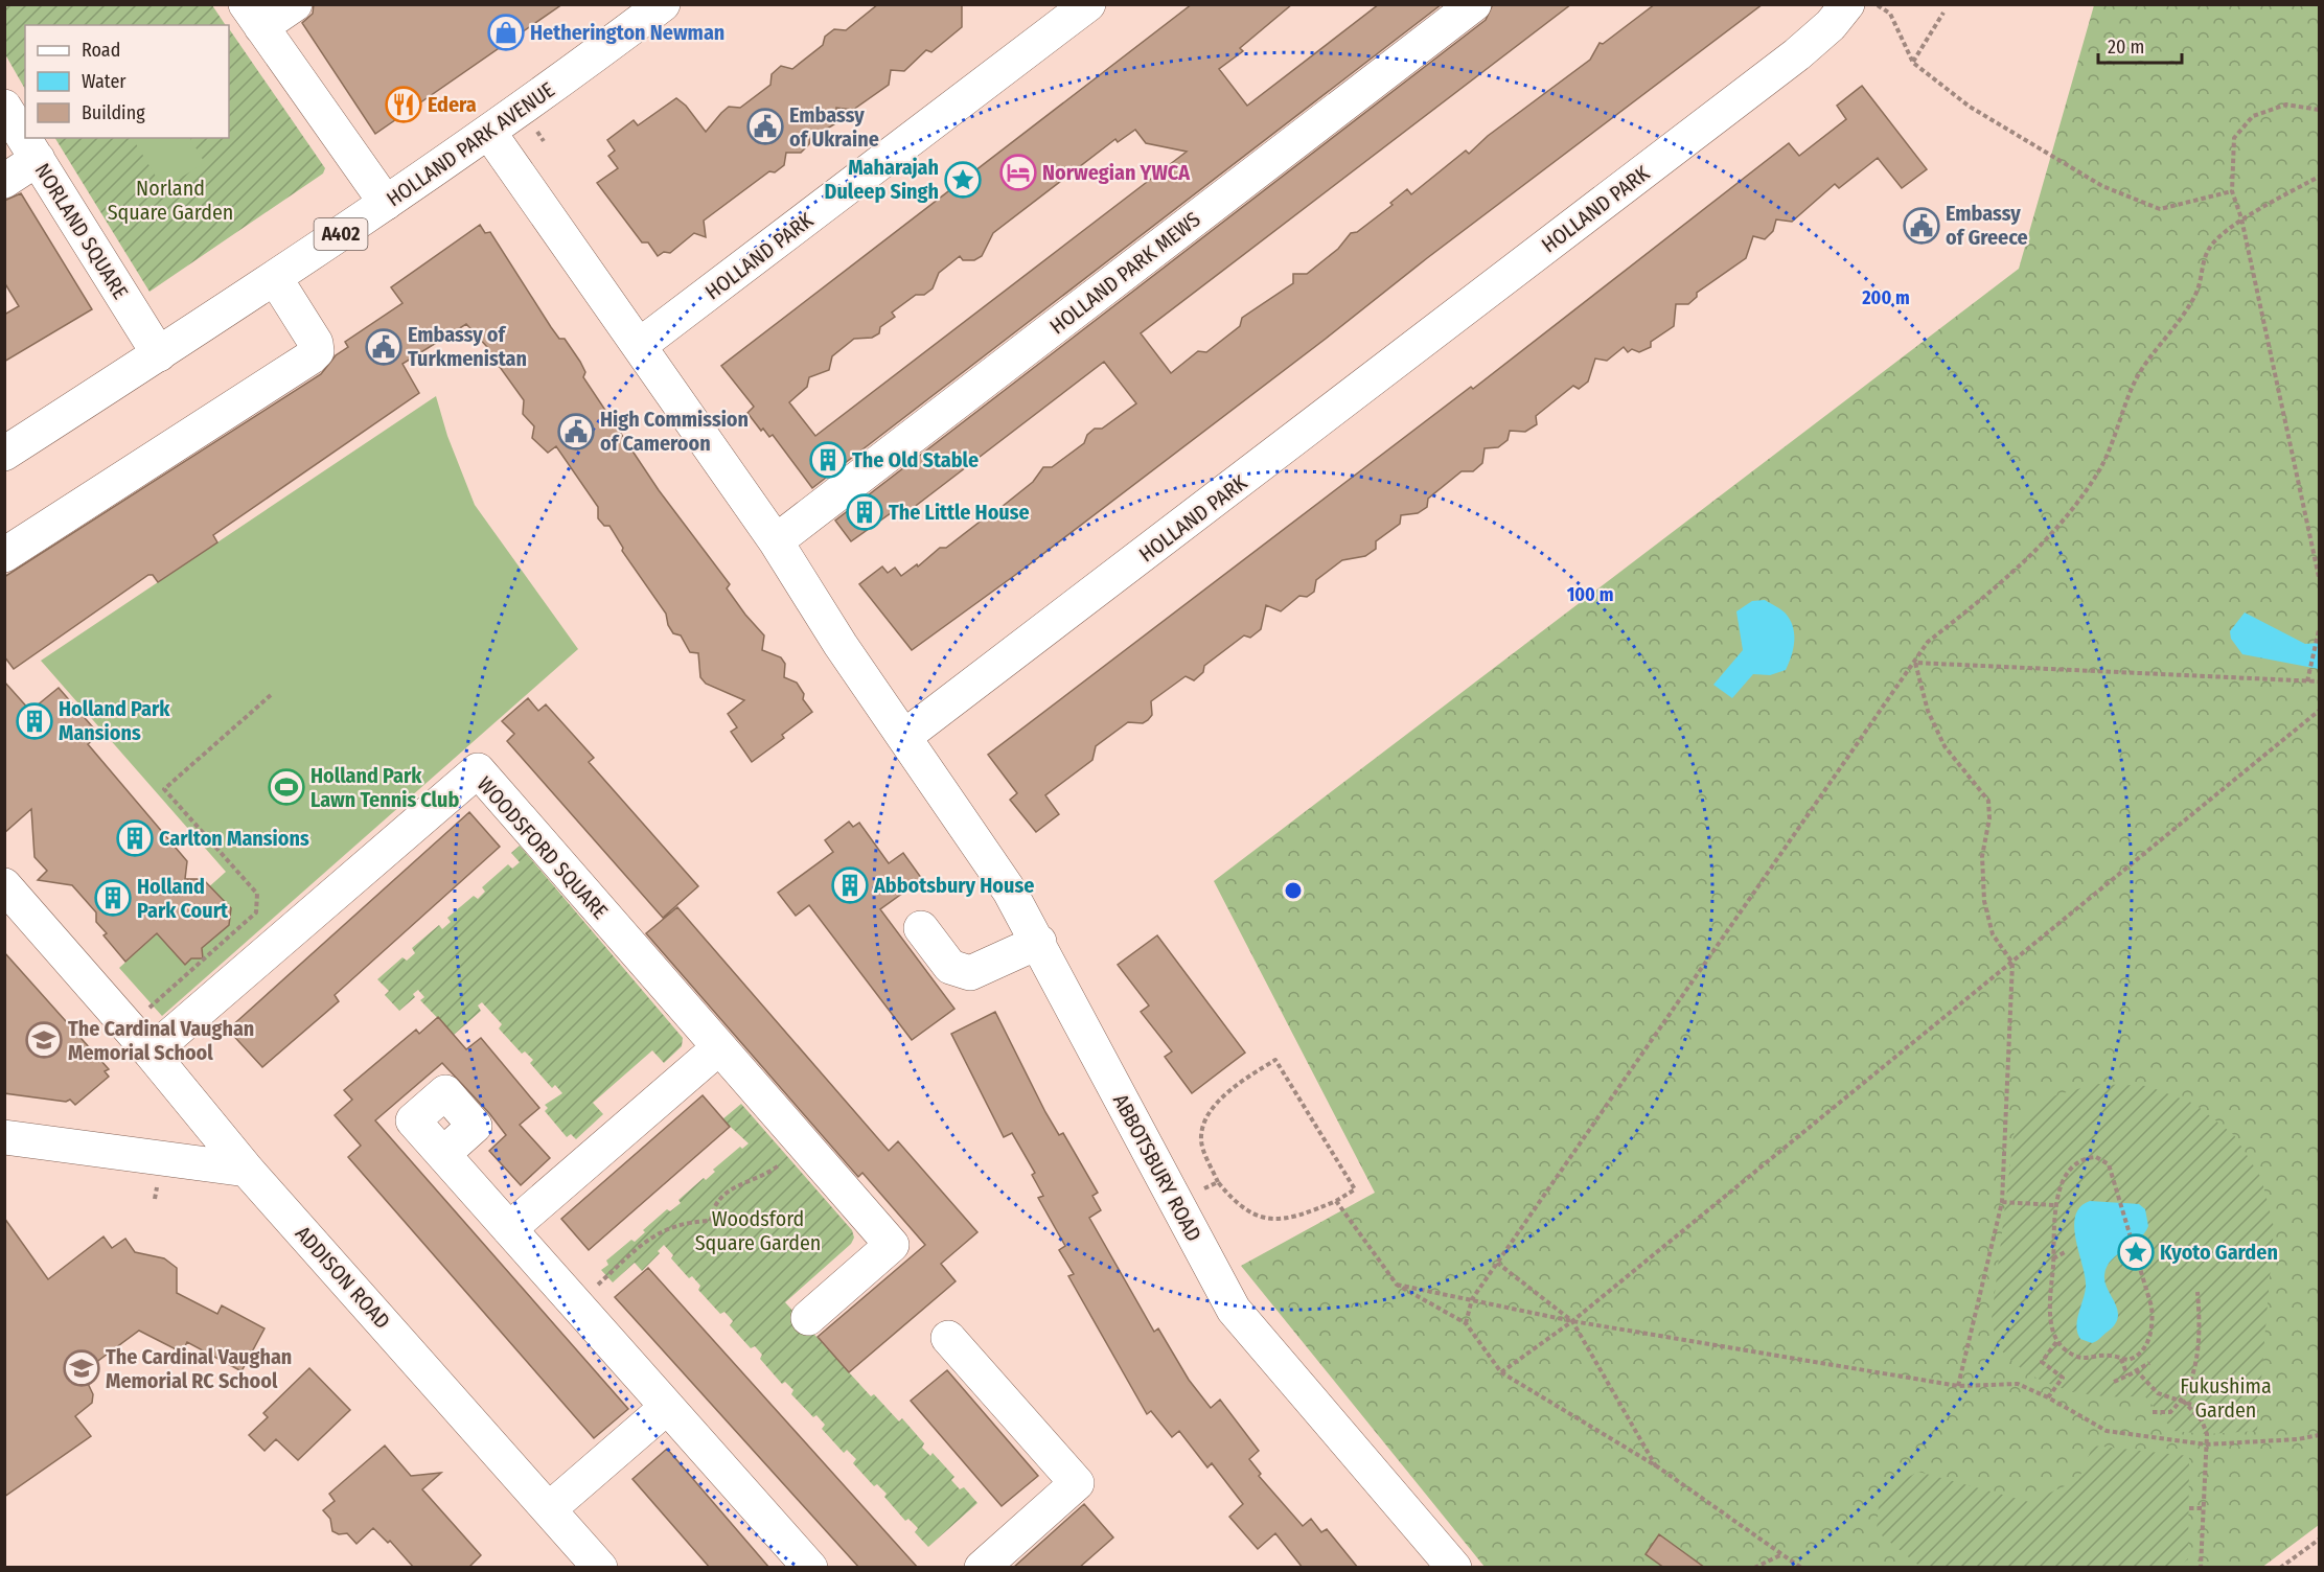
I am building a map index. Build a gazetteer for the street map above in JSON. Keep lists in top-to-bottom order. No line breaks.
{"streets":{"street":["HOLLAND PARK AVENUE","HOLLAND PARK","NORLAND SQUARE","A402","HOLLAND PARK MEWS","WOODSFORD SQUARE","ABBOTSBURY ROAD","ADDISON ROAD"]},"crossings":[["HOLLAND PARK AVENUE","NORLAND SQUARE"],["HOLLAND PARK","ABBOTSBURY ROAD"],["WOODSFORD SQUARE","ADDISON ROAD"]],"parks":["Norland Square Garden","Woodsford Square Garden","Fukushima Garden"],"places":{"shop":["Hetherington Newman"],"restaurant":["Edera"],"public building":["Embassy of Ukraine","Embassy of Greece","Embassy of Turkmenistan","High Commission of Cameroon"],"hotel":["Norwegian YWCA"],"place":["Maharajah Duleep Singh","Kyoto Garden"],"building":["The Old Stable","The Little House","Holland Park Mansions","Carlton Mansions","Abbotsbury House","Holland Park Court"],"sports":["Holland Park Lawn Tennis Club"],"school or university":["The Cardinal Vaughan Memorial School","The Cardinal Vaughan Memorial RC School"]},"legend":["Road","Water","Building"],"scale_bar":"20 m","rings":["200 m","100 m"]}
